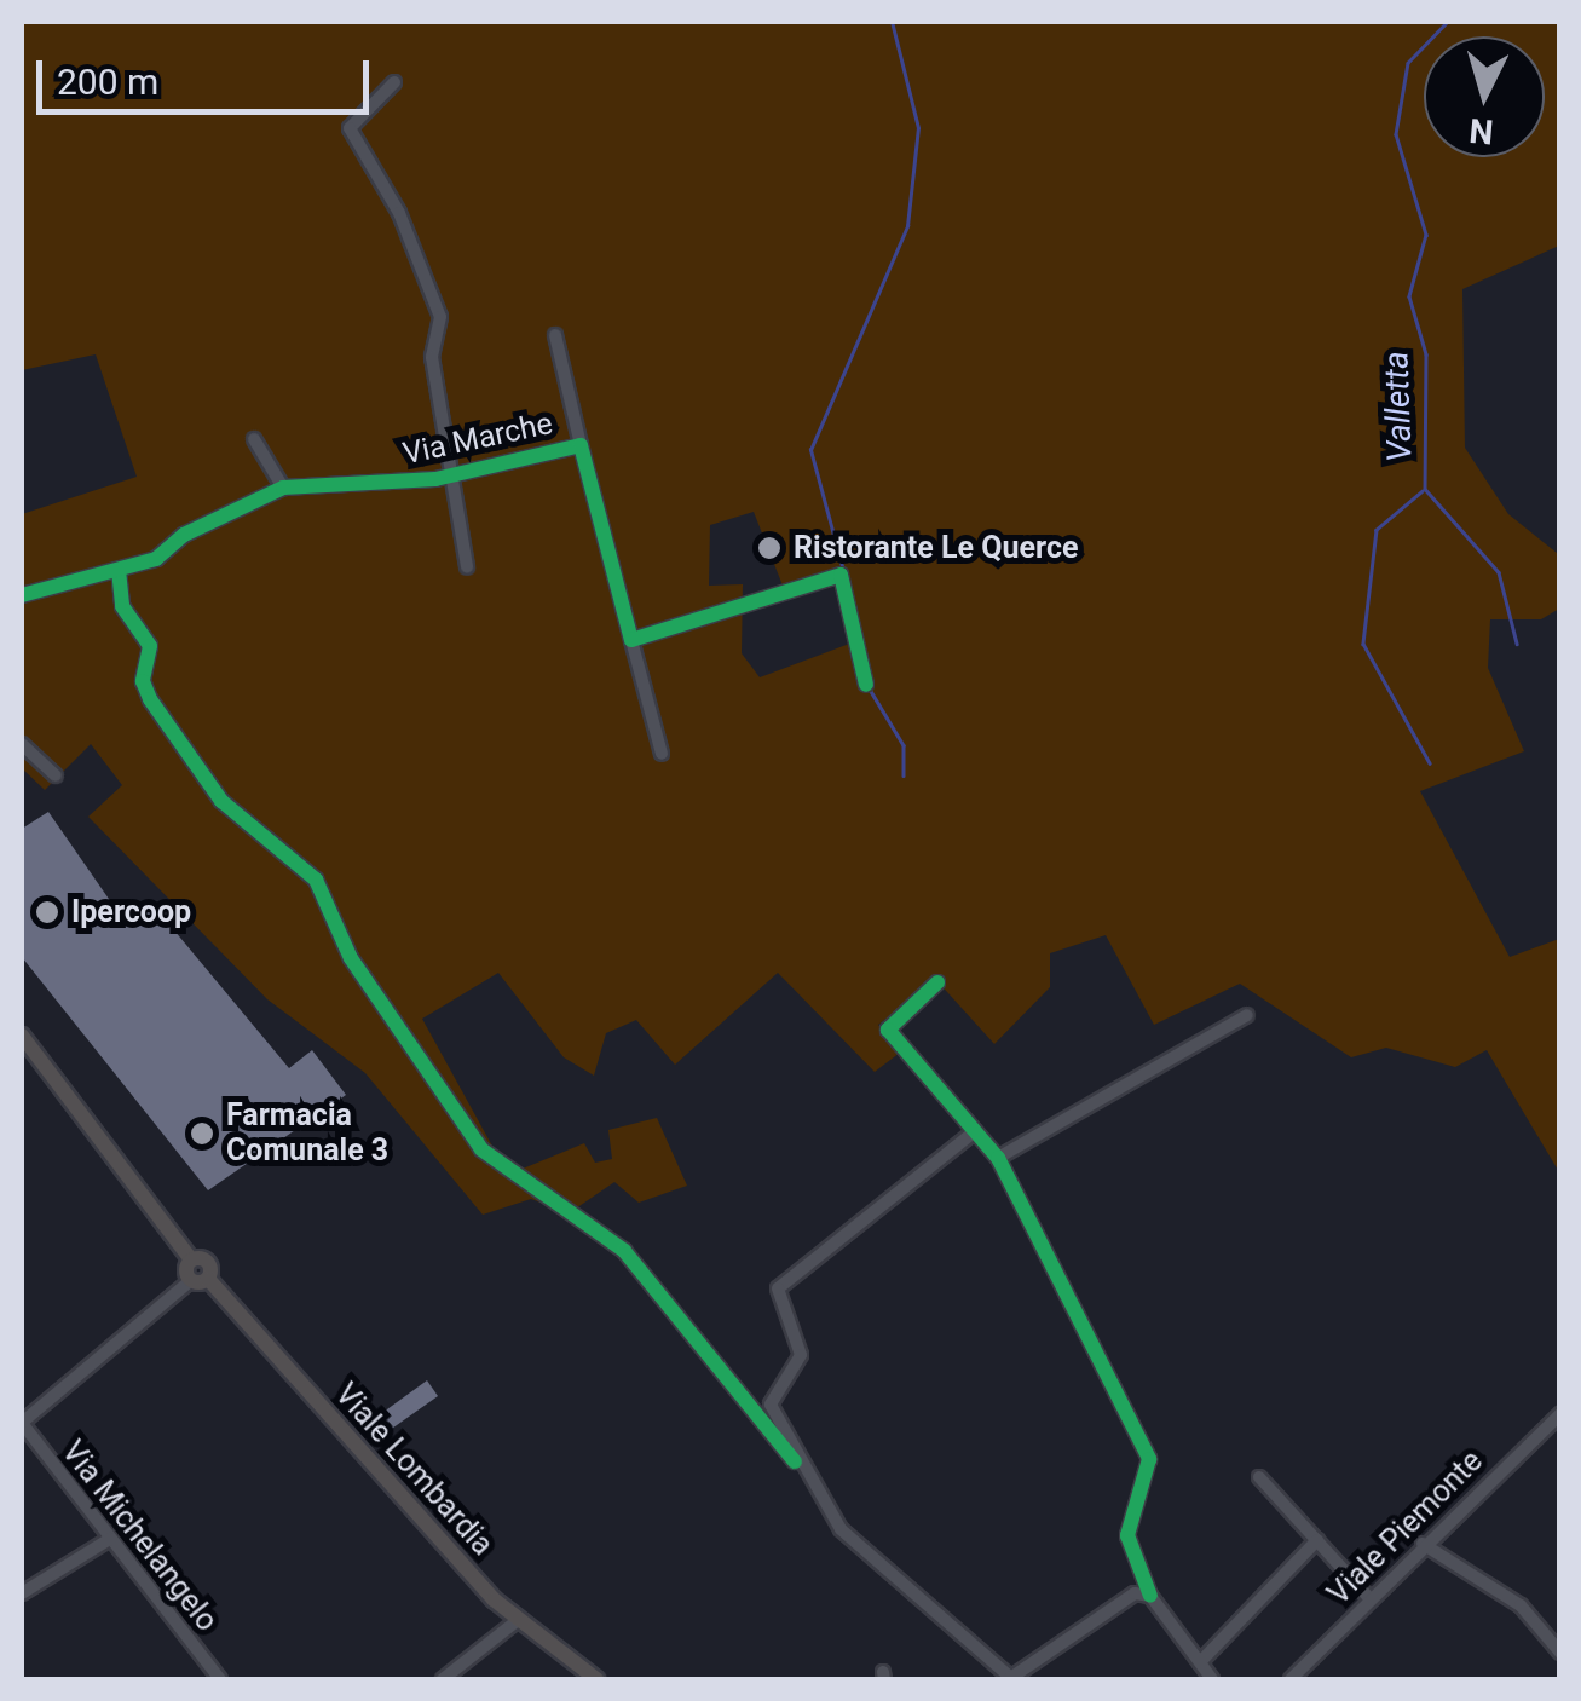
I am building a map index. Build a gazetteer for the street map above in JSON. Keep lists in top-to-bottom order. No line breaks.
{"streets":{"main road":["Viale Lombardia"],"street":["Via Marche","Viale Piemonte","Via Michelangelo"]},"water":["Valletta"],"places":["Ristorante Le Querce","Ipercoop","Farmacia Comunale 3"],"scale_bar":"200 m","north":"bottom"}
